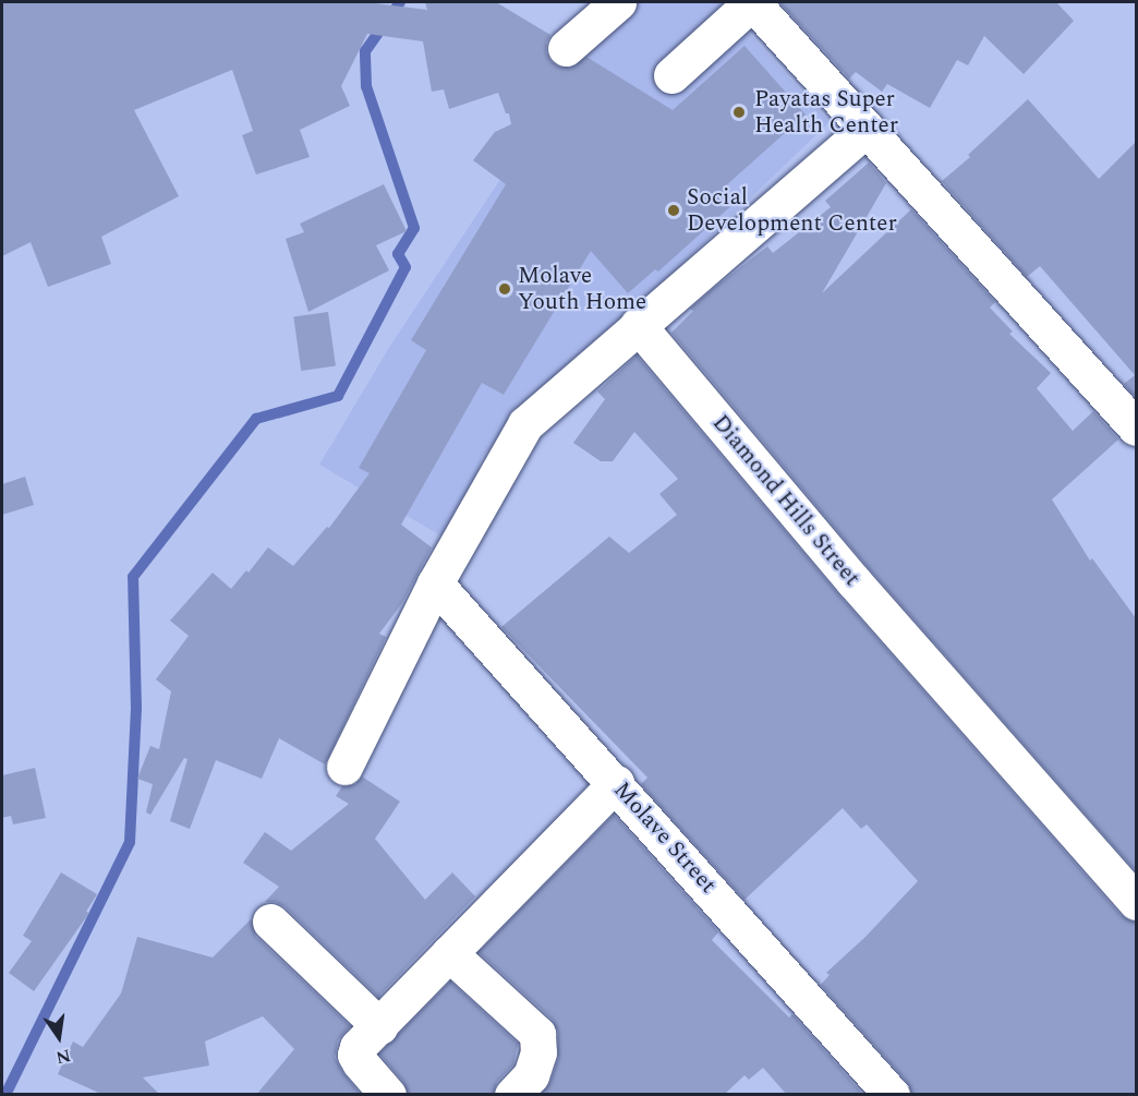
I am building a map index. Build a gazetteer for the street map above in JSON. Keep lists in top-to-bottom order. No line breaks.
{"streets":{"street":["Diamond Hills Street","Molave Street"]},"places":["Payatas Super Health Center","Social Development Center","Molave Youth Home"],"north":"bottom"}
